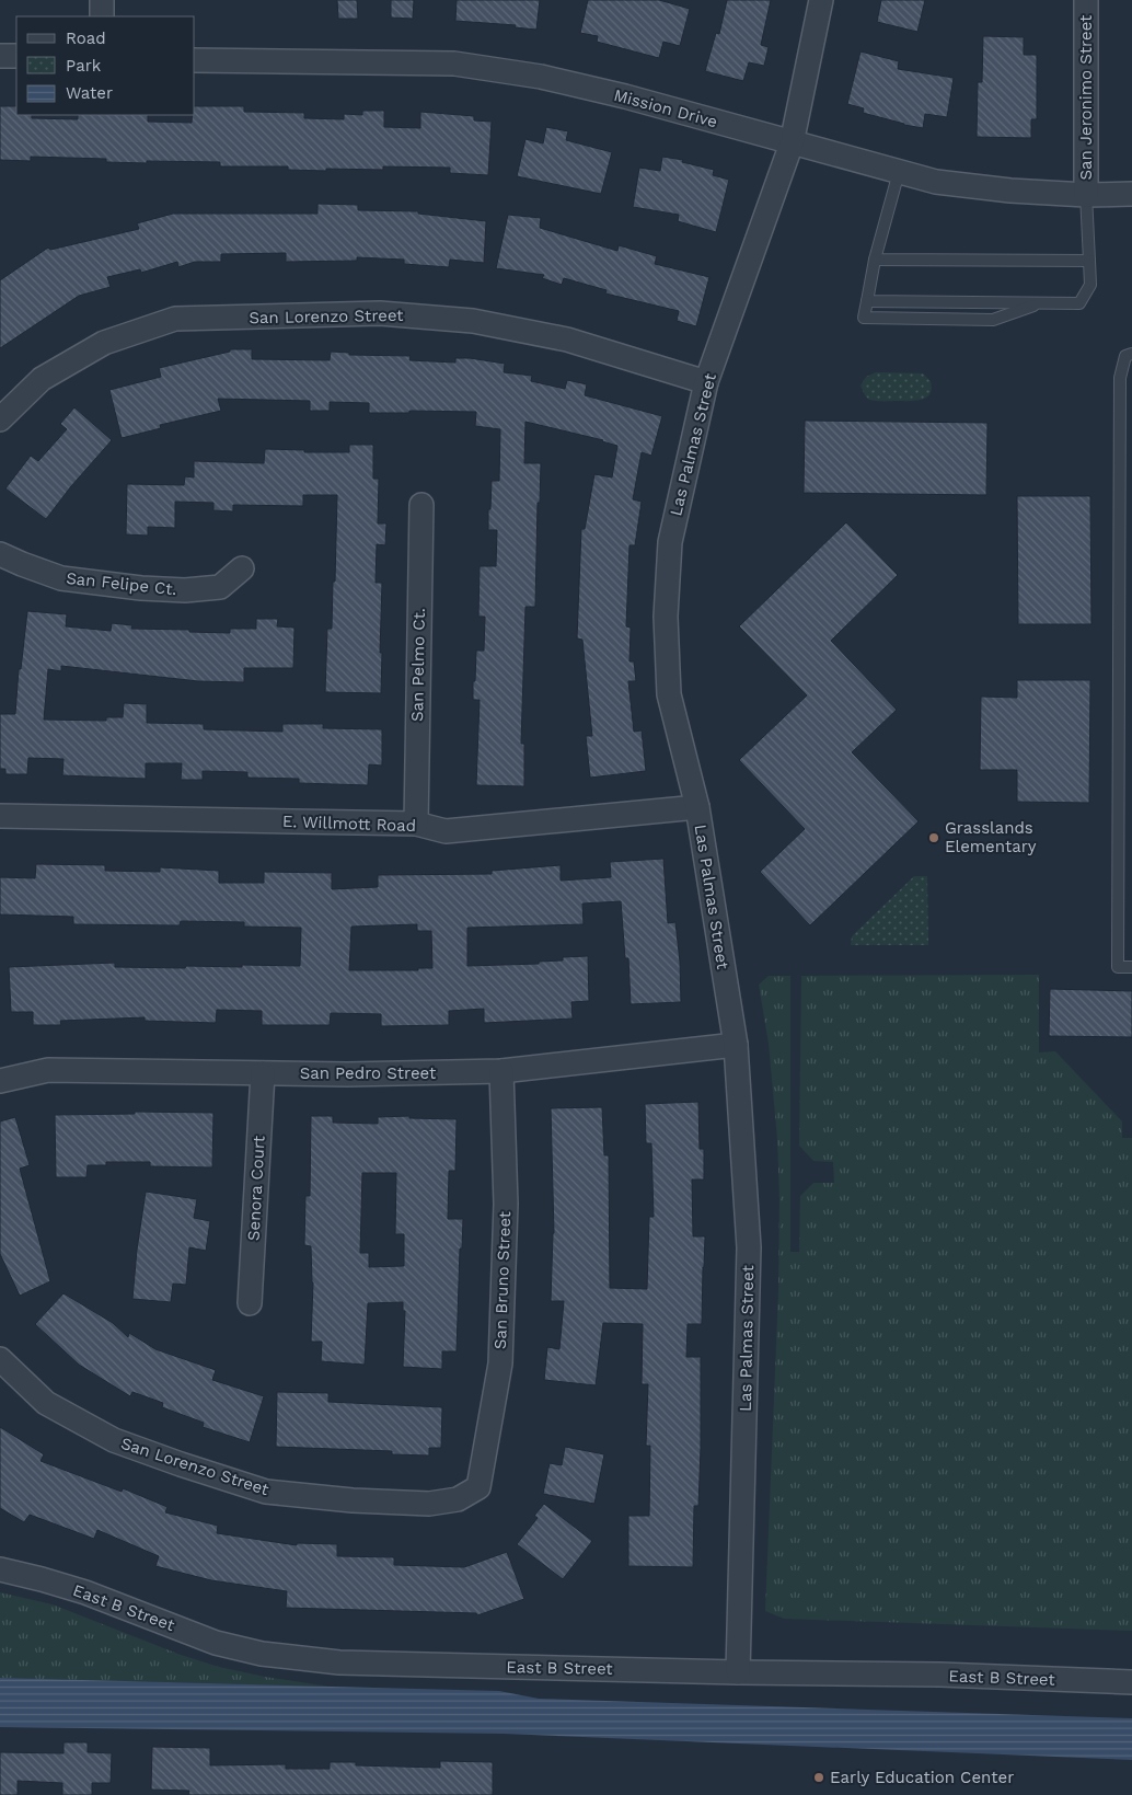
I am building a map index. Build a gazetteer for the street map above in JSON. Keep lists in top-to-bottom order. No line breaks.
{"streets":{"street":["San Jeronimo Street","Mission Drive","San Lorenzo Street","Las Palmas Street","San Felipe Ct.","San Pelmo Ct.","E. Willmott Road","San Pedro Street","Senora Court","San Bruno Street","East B Street"]},"crossings":[["San Jeronimo Street","Mission Drive"],["Mission Drive","Las Palmas Street"],["San Lorenzo Street","Las Palmas Street"],["San Lorenzo Street","San Bruno Street"],["Las Palmas Street","E. Willmott Road"],["Las Palmas Street","San Pedro Street"],["Las Palmas Street","East B Street"],["San Pelmo Ct.","E. Willmott Road"],["San Pedro Street","Senora Court"],["San Pedro Street","San Bruno Street"]],"places":["Grasslands Elementary","Early Education Center"],"legend":["Road","Park","Water"]}
